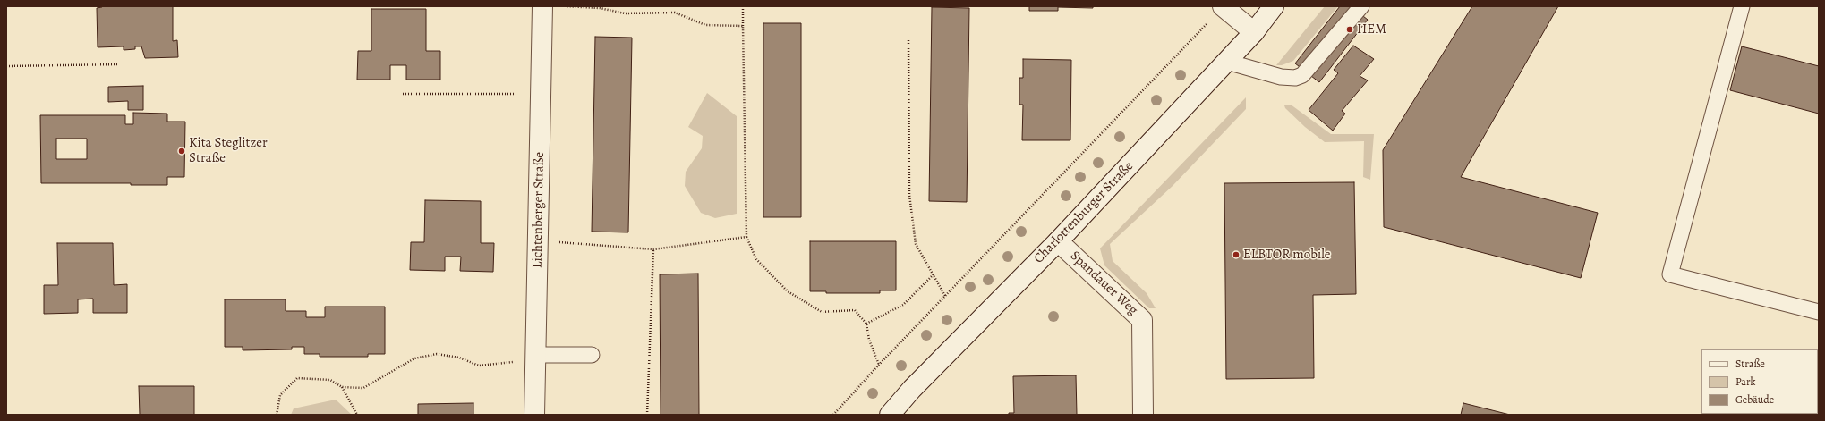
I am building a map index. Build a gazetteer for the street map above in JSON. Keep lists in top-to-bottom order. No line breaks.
{"streets":{"street":["Lichtenberger Straße","Charlottenburger Straße","Spandauer Weg"]},"crossings":[["Charlottenburger Straße","Spandauer Weg"]],"places":["HEM","Kita Steglitzer Straße","ELBTOR mobile"],"legend":["Straße","Park","Gebäude"]}
